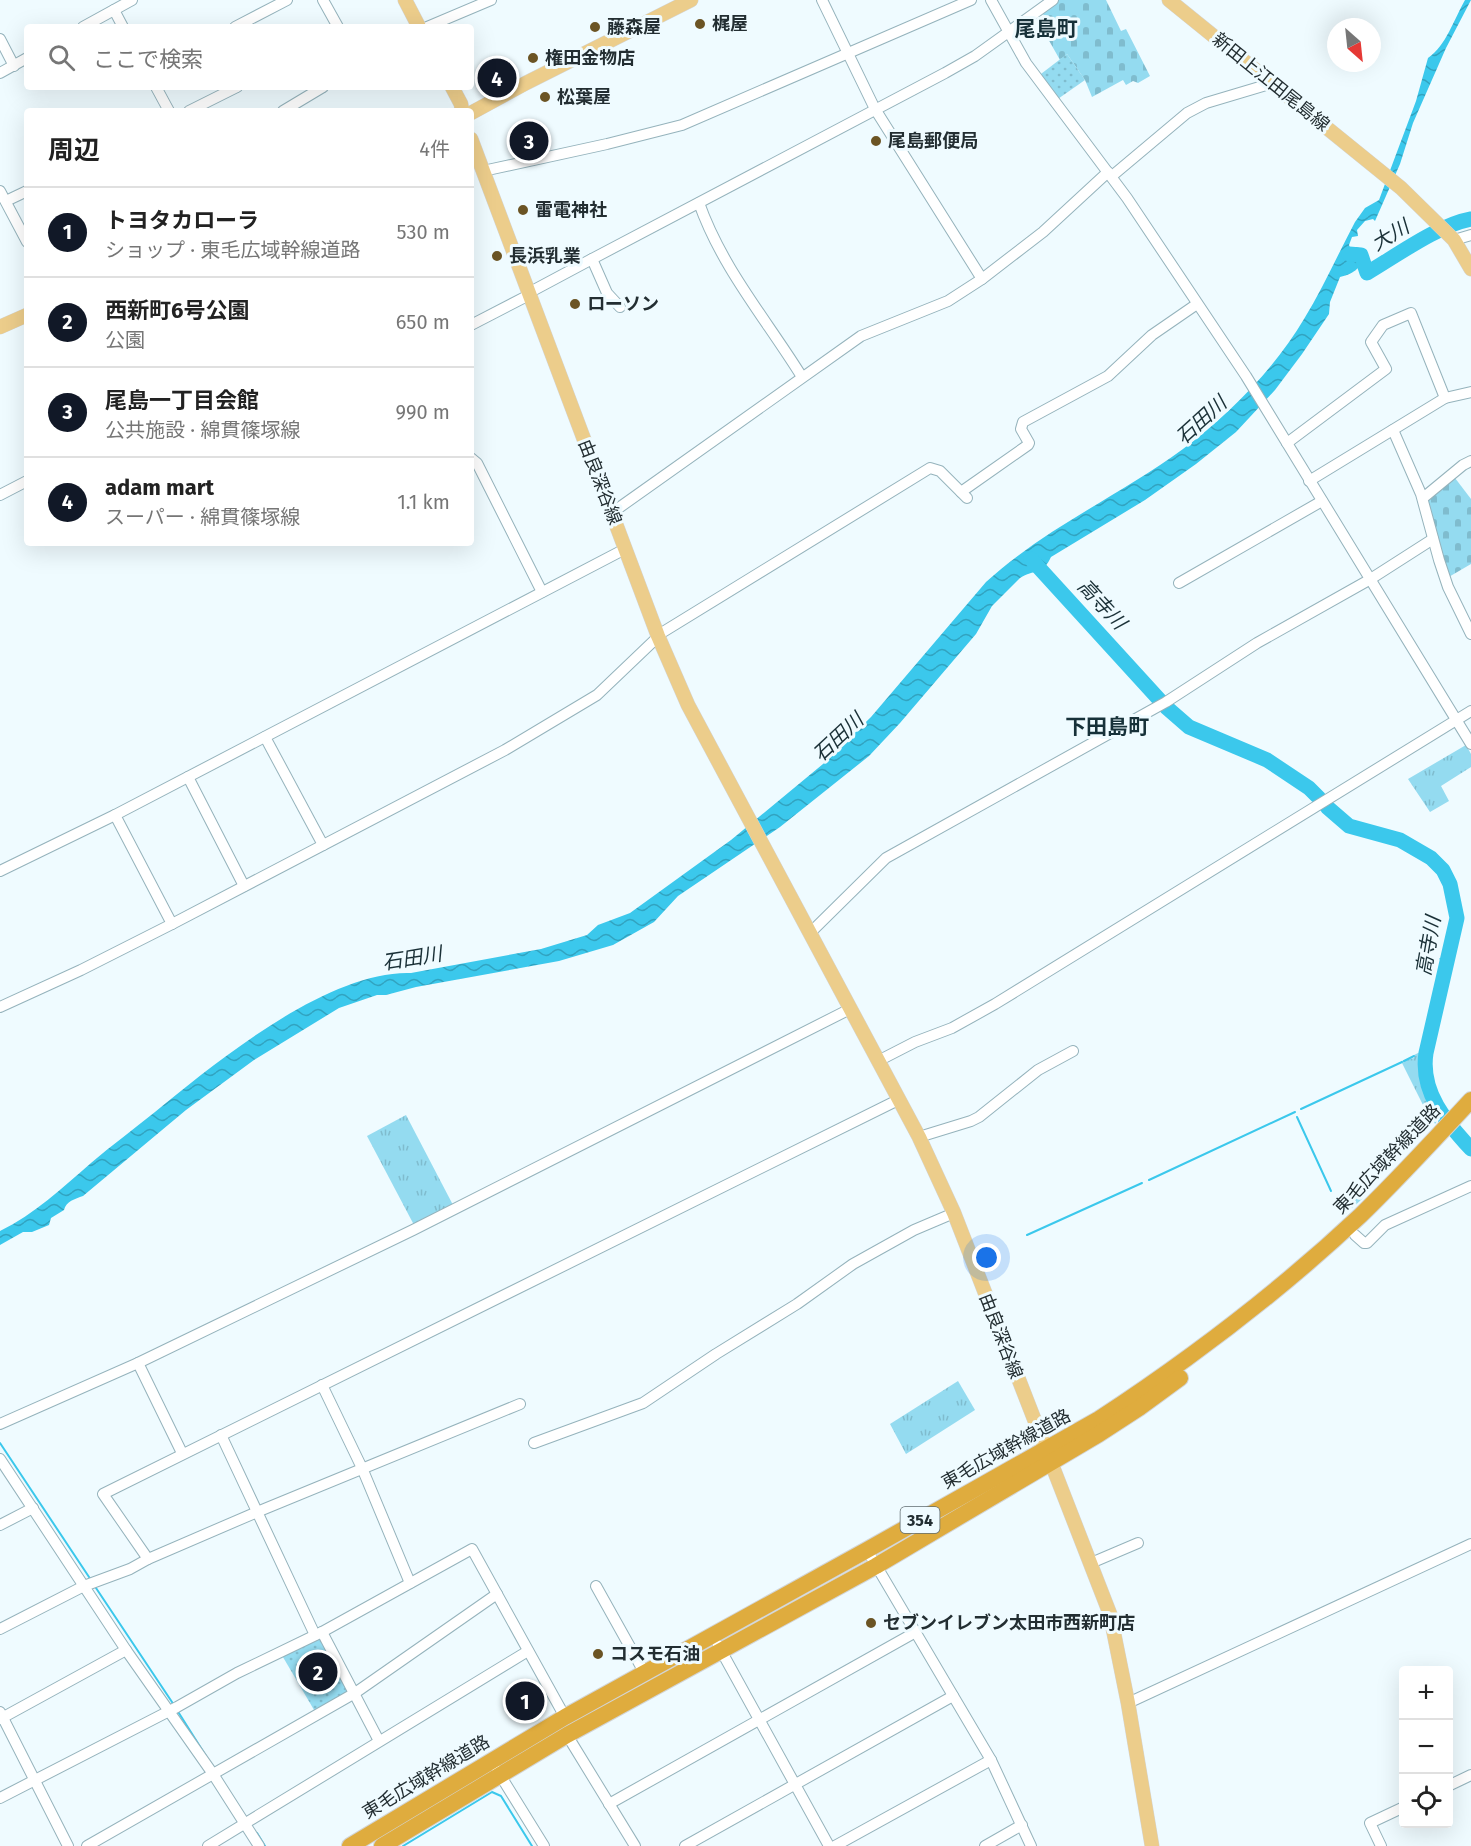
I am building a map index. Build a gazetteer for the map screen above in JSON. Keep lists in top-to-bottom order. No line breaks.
{"streets":{"highway":["東毛広域幹線道路","354"],"main road":["新田上江田尾島線","由良深谷線"]},"crossings":[["由良深谷線","東毛広域幹線道路"]],"districts":["尾島町","下田島町"],"water":["大川","石田川","高寺川"],"places":["梶屋","藤森屋","権田金物店","松葉屋","尾島郵便局","雷電神社","長浜乳業","ローソン","セブンイレブン太田市西新町店","コスモ石油"],"north":"bottom right","page":{"search":"ここで検索","pins":["4","3","2","1"],"heading":["周辺","4件"],"list":[{"mark":"1","name":"トヨタカローラ","note":"ショップ · 東毛広域幹線道路","value":"530 m"},{"mark":"2","name":"西新町6号公園","note":"公園","value":"650 m"},{"mark":"3","name":"尾島一丁目会館","note":"公共施設 · 綿貫篠塚線","value":"990 m"},{"mark":"4","name":"adam mart","note":"スーパー · 綿貫篠塚線","value":"1.1 km"}],"map_buttons":["+","−"]}}
